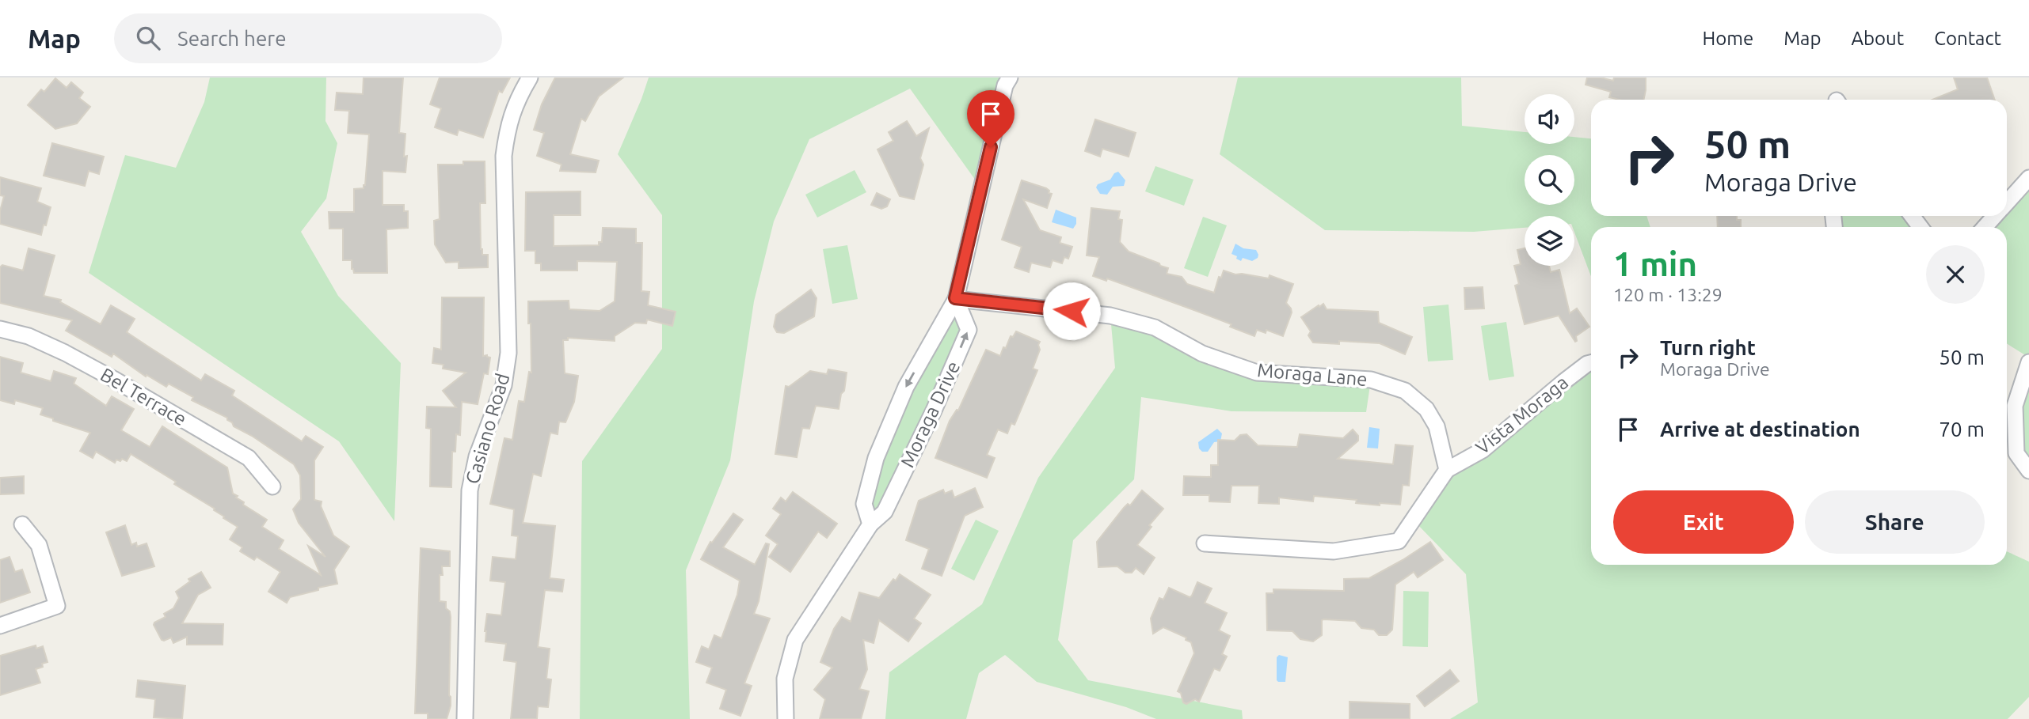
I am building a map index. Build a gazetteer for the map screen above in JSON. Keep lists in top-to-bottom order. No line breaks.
{"streets":{"street":["Moraga Lane","Bel Terrace","Moraga Drive","Vista Moraga","Casiano Road"]},"crossings":[["Moraga Lane","Moraga Drive"],["Moraga Lane","Vista Moraga"]],"page":{"header":"Map","search":"Search here","nav":["Home","Map","About","Contact"],"turn":["50 m","Moraga Drive"],"heading":["1 min","120 m · 13:29"],"list":[{"name":"Turn right","note":"Moraga Drive","value":"50 m"},{"name":"Arrive at destination","value":"70 m"}],"buttons":["Exit","Share"]}}
